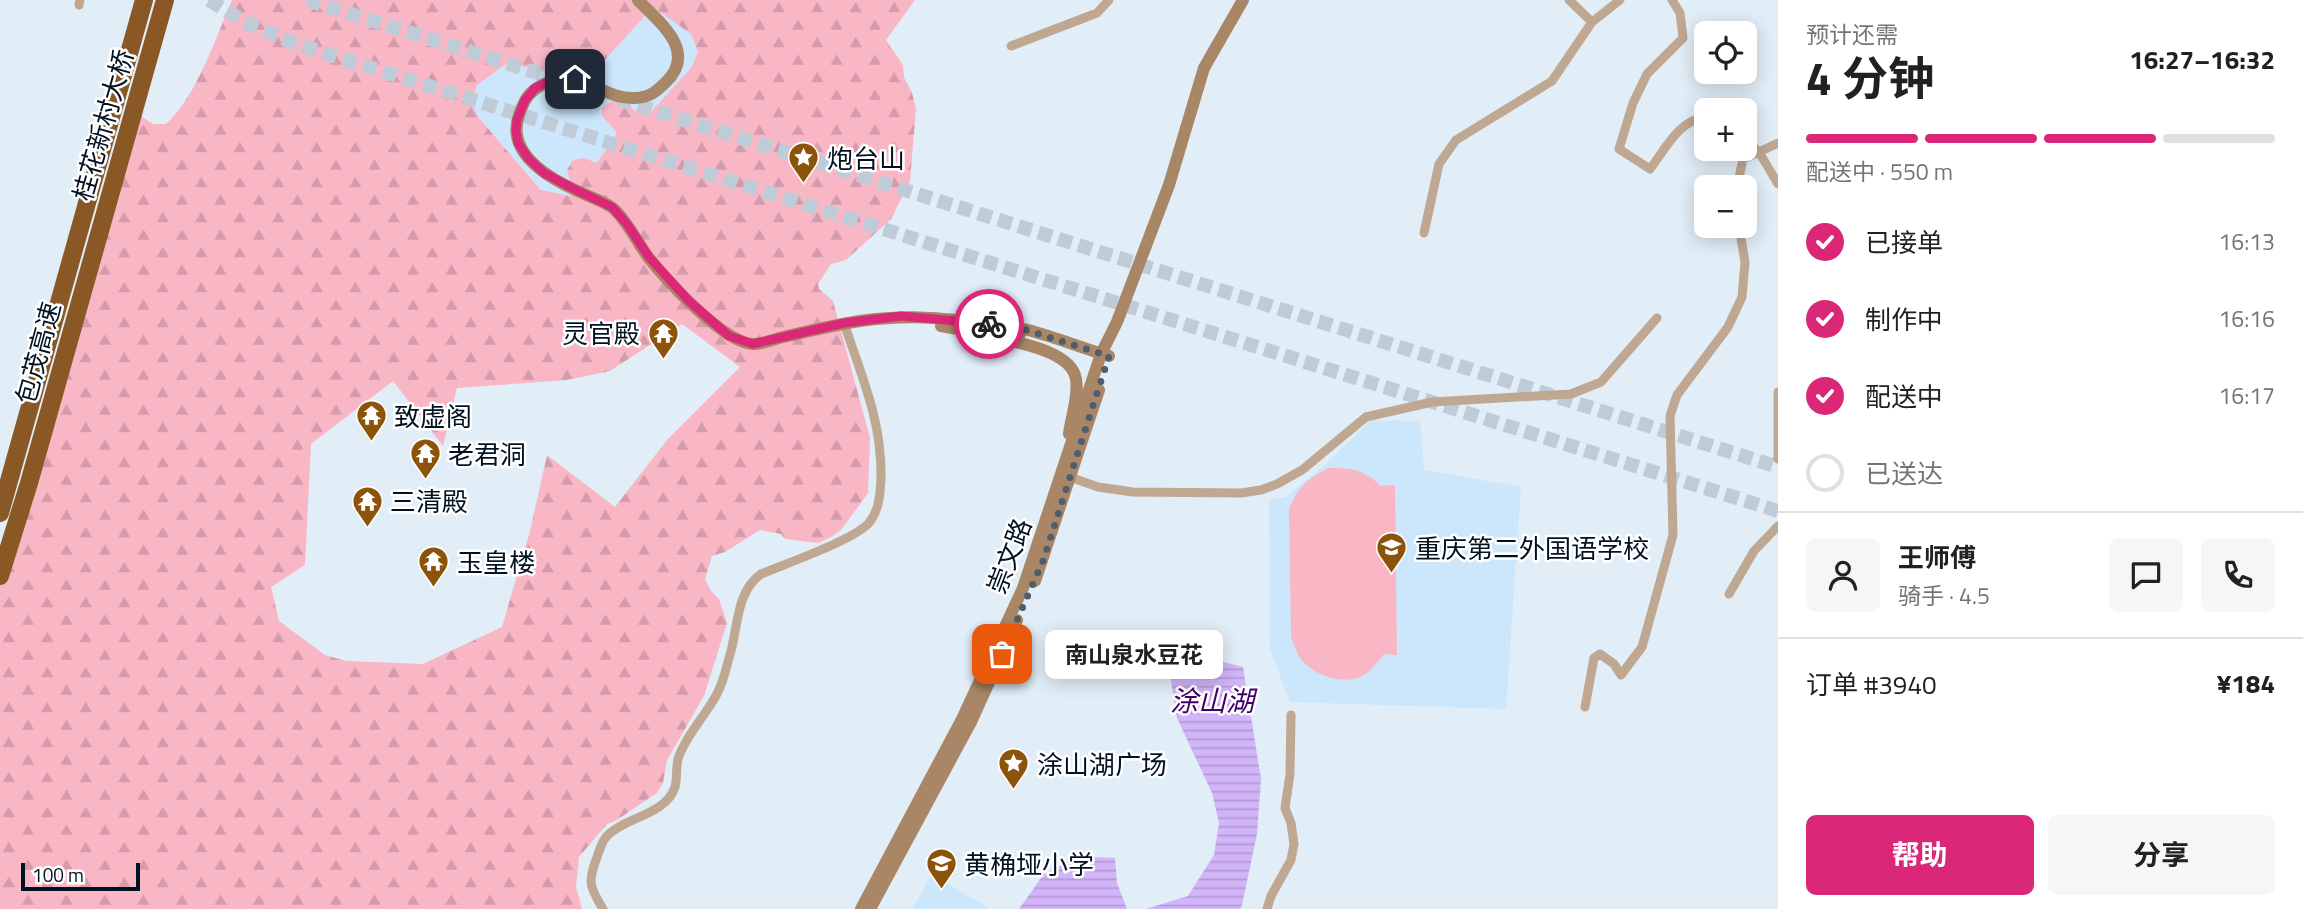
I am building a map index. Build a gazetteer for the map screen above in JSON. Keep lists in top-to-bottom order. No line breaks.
{"streets":{"highway":["桂花新村大桥","包茂高速"],"main road":["崇文路"]},"crossings":[["桂花新村大桥","包茂高速"]],"water":["涂山湖"],"places":{"place":["炮台山","涂山湖广场"],"temple":["灵官殿","致虚阁","老君洞","三清殿","玉皇楼"],"school or university":["重庆第二外国语学校","黄桷垭小学"],"other":["南山泉水豆花"]},"scale_bar":"100 m","page":{"heading":["4 分钟","预计还需","16:27–16:32"],"panel":["王师傅","骑手 · 4.5","订单 #3940","¥184"],"map_buttons":["+","−"],"bar":"配送中 · 550 m","list":[["已接单","16:13"],["制作中","16:16"],["配送中","16:17"],"已送达"],"bubble":"南山泉水豆花","buttons":["帮助","分享"],"scale":"100 m"}}
